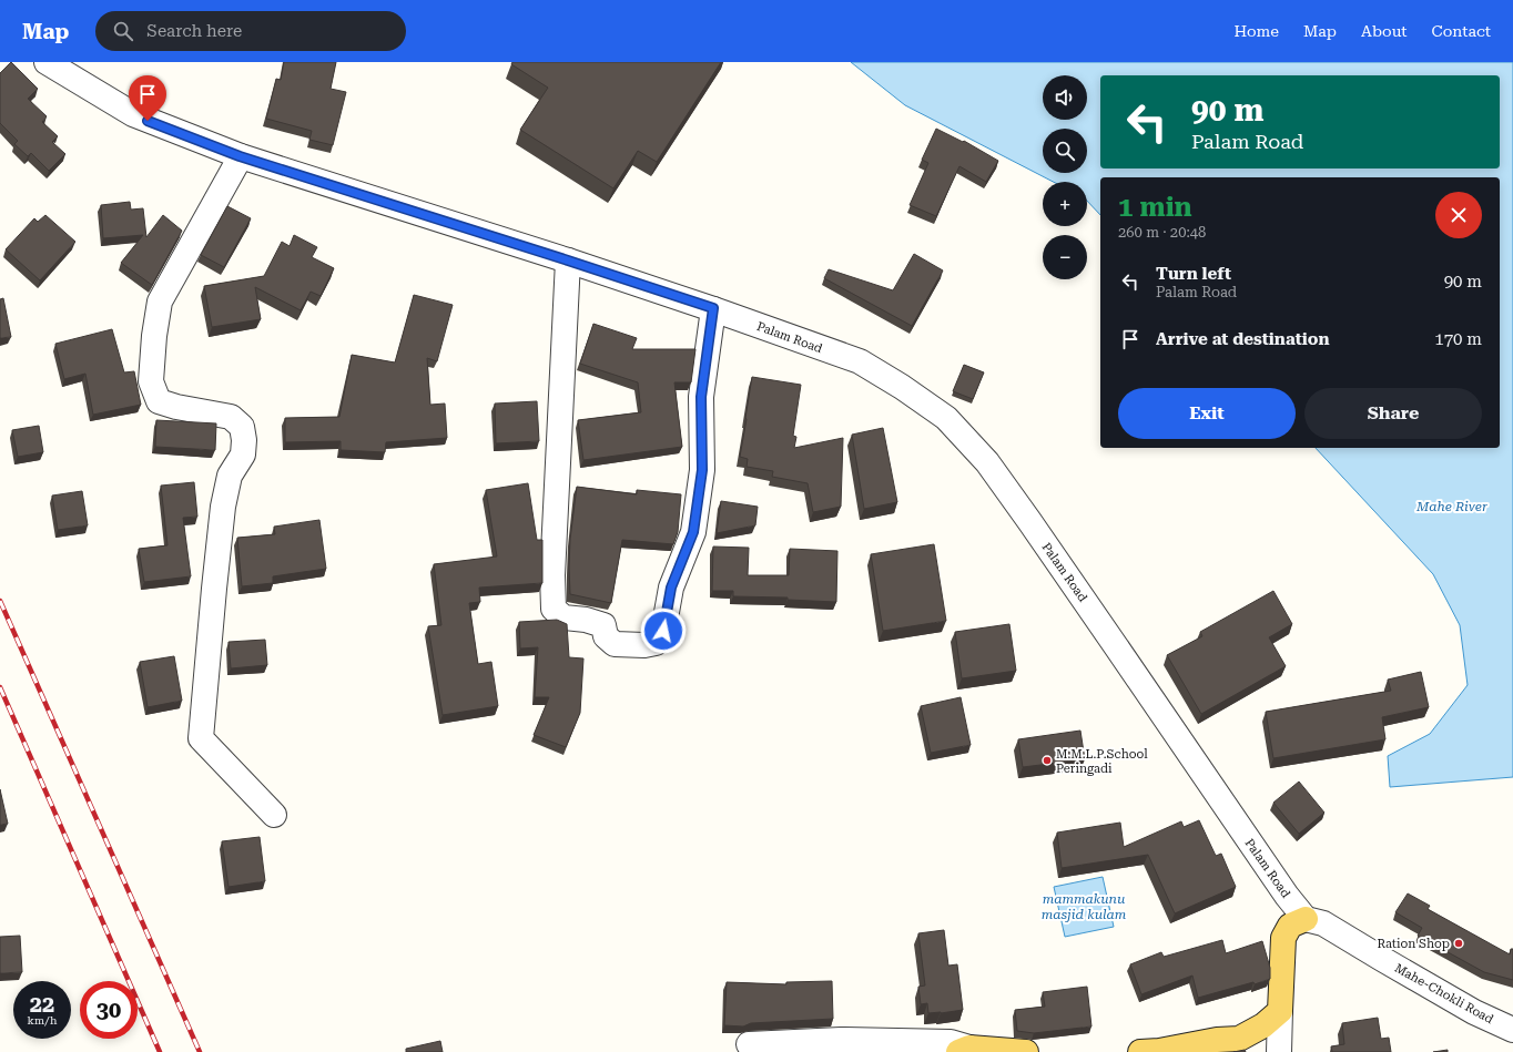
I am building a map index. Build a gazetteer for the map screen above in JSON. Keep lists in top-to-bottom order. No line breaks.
{"streets":{"street":["Palam Road","Mahe-Chokli Road"]},"crossings":[["Palam Road","Mahe-Chokli Road"]],"water":["Mahe River","mammakunu masjid kulam"],"places":["M.M.L.P.School Peringadi","Ration Shop"],"page":{"header":"Map","search":"Search here","nav":["Home","Map","About","Contact"],"map_buttons":["+","−"],"turn":["90 m","Palam Road"],"heading":["1 min","260 m · 20:48"],"list":[{"name":"Turn left","note":"Palam Road","value":"90 m"},{"name":"Arrive at destination","value":"170 m"}],"buttons":["Exit","Share"],"speed":"22 km/h","limit":"30"}}
